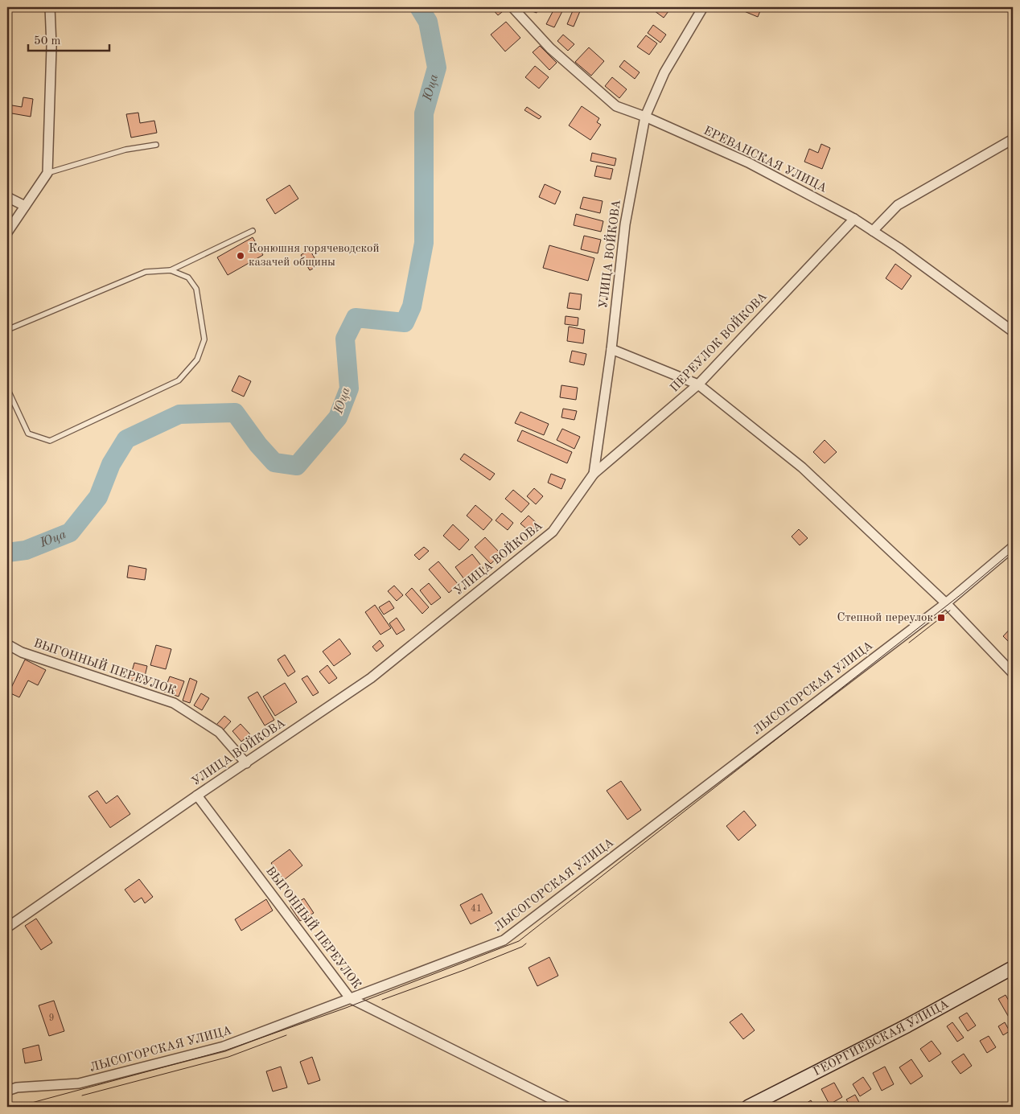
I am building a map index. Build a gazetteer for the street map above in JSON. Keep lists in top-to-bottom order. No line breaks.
{"streets":{"main road":["ГЕОРГИЕВСКАЯ УЛИЦА"],"street":["ЕРЕВАНСКАЯ УЛИЦА","УЛИЦА ВОЙКОВА","ПЕРЕУЛОК ВОЙКОВА","ВЫГОННЫЙ ПЕРЕУЛОК","ЛЫСОГОРСКАЯ УЛИЦА"]},"crossings":[["ЕРЕВАНСКАЯ УЛИЦА","УЛИЦА ВОЙКОВА"],["ЕРЕВАНСКАЯ УЛИЦА","ПЕРЕУЛОК ВОЙКОВА"],["УЛИЦА ВОЙКОВА","ПЕРЕУЛОК ВОЙКОВА"],["УЛИЦА ВОЙКОВА","ВЫГОННЫЙ ПЕРЕУЛОК"],["ВЫГОННЫЙ ПЕРЕУЛОК","ЛЫСОГОРСКАЯ УЛИЦА"]],"water":["Юца"],"places":{"other":["Конюшня горячеводской казачей общины"],"transit":["Степной переулок"]},"house_numbers":["41","9"],"scale_bar":"50 m"}
